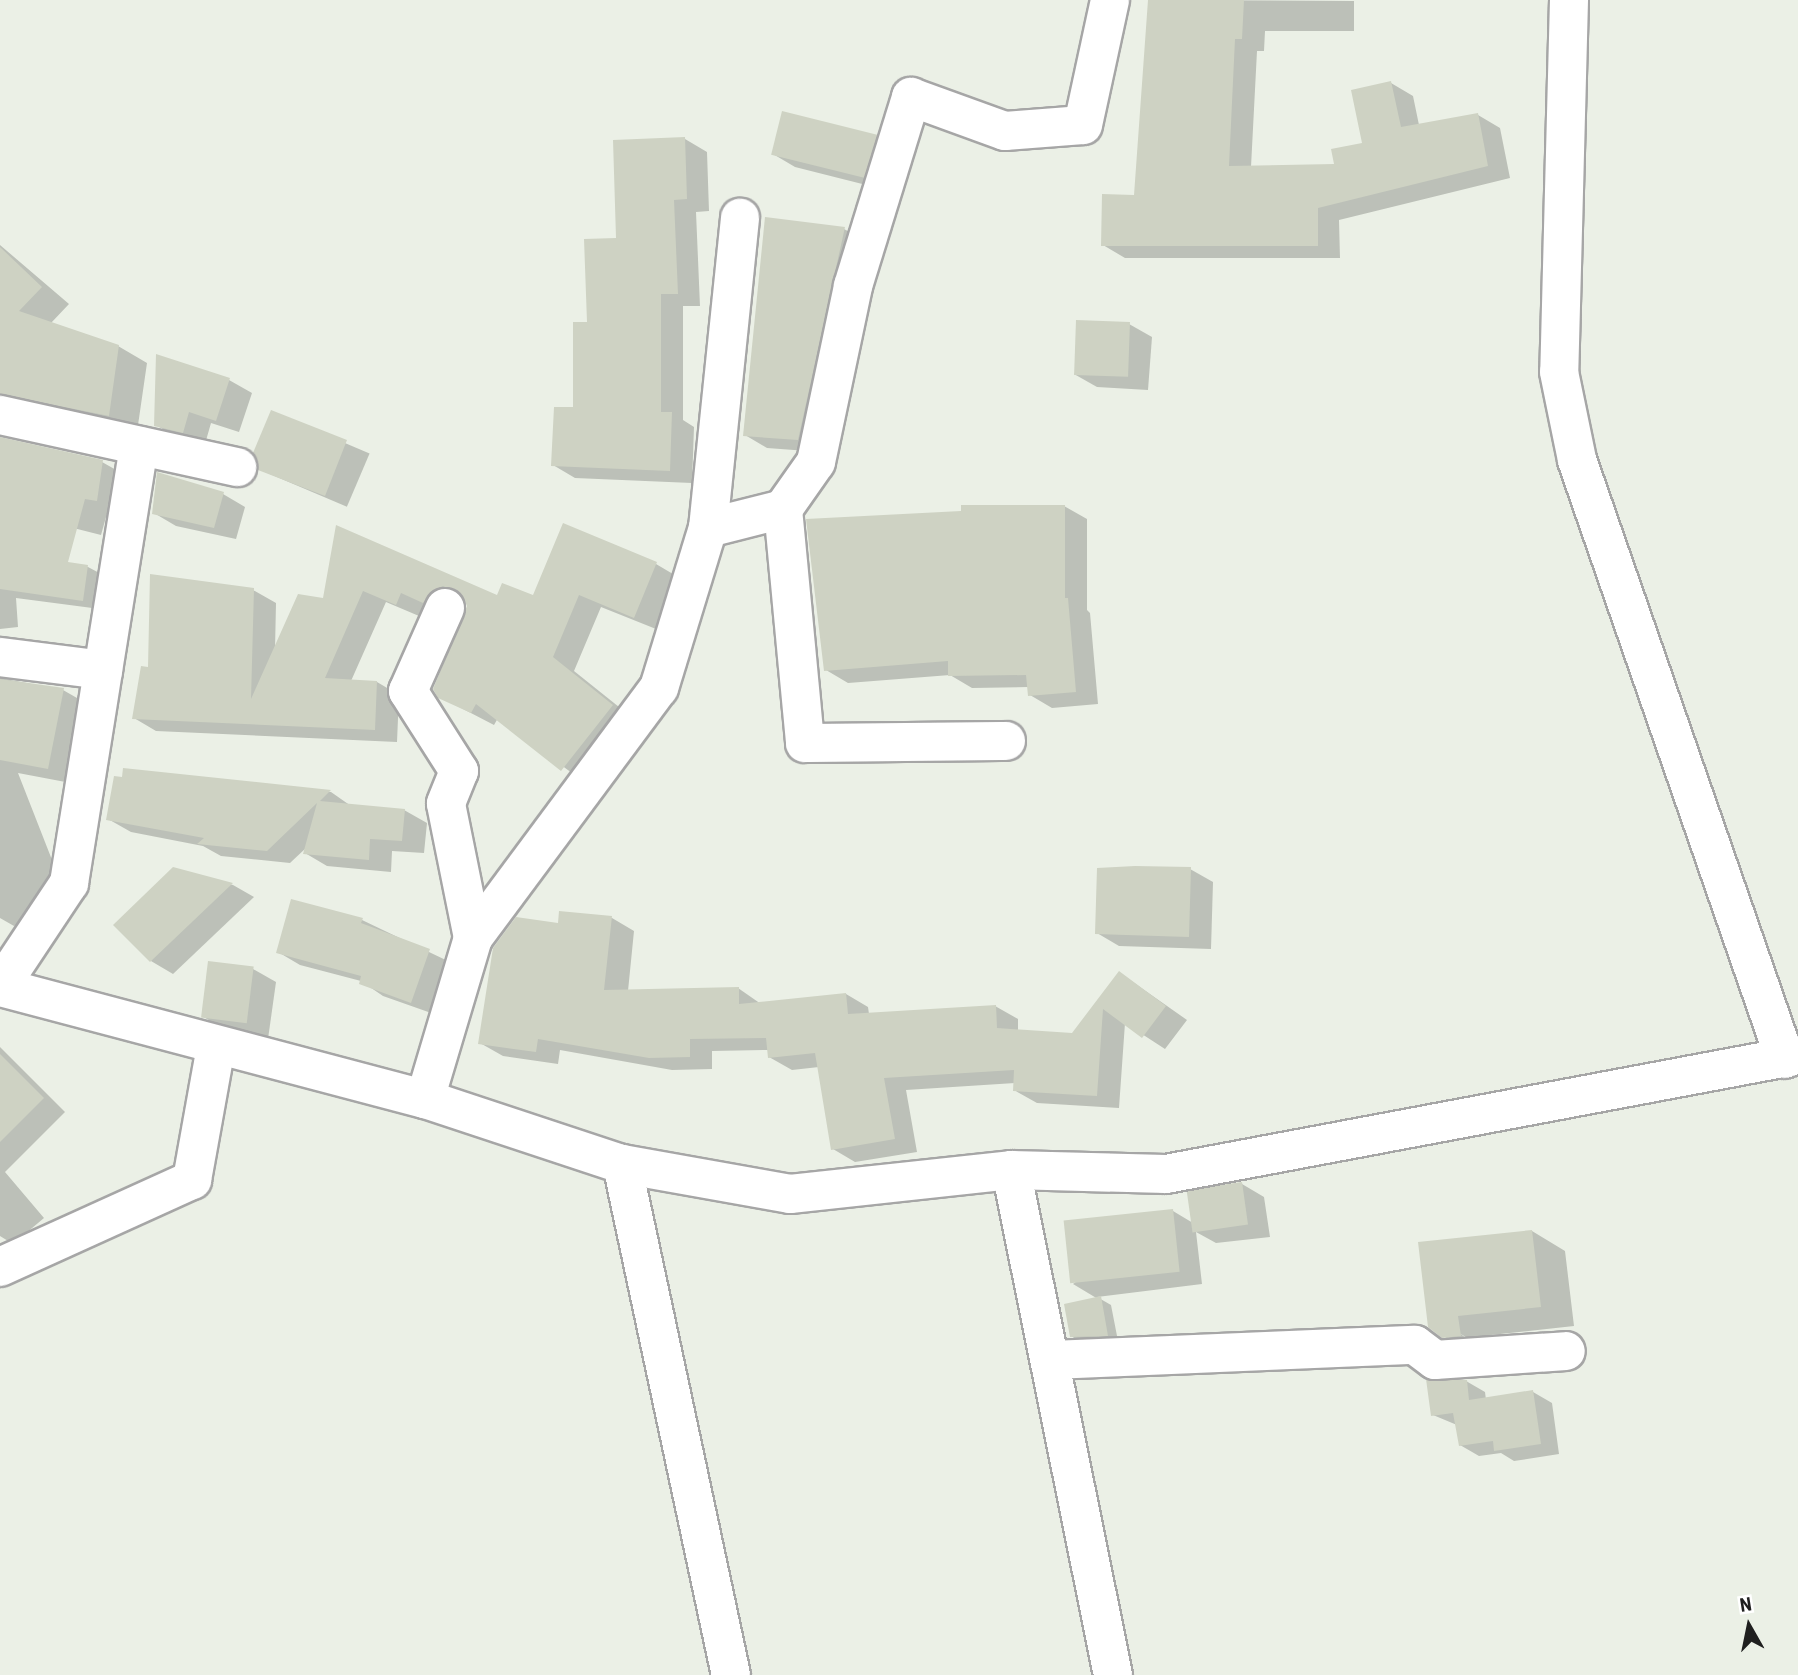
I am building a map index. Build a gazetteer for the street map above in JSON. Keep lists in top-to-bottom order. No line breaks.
{"north":"top"}
